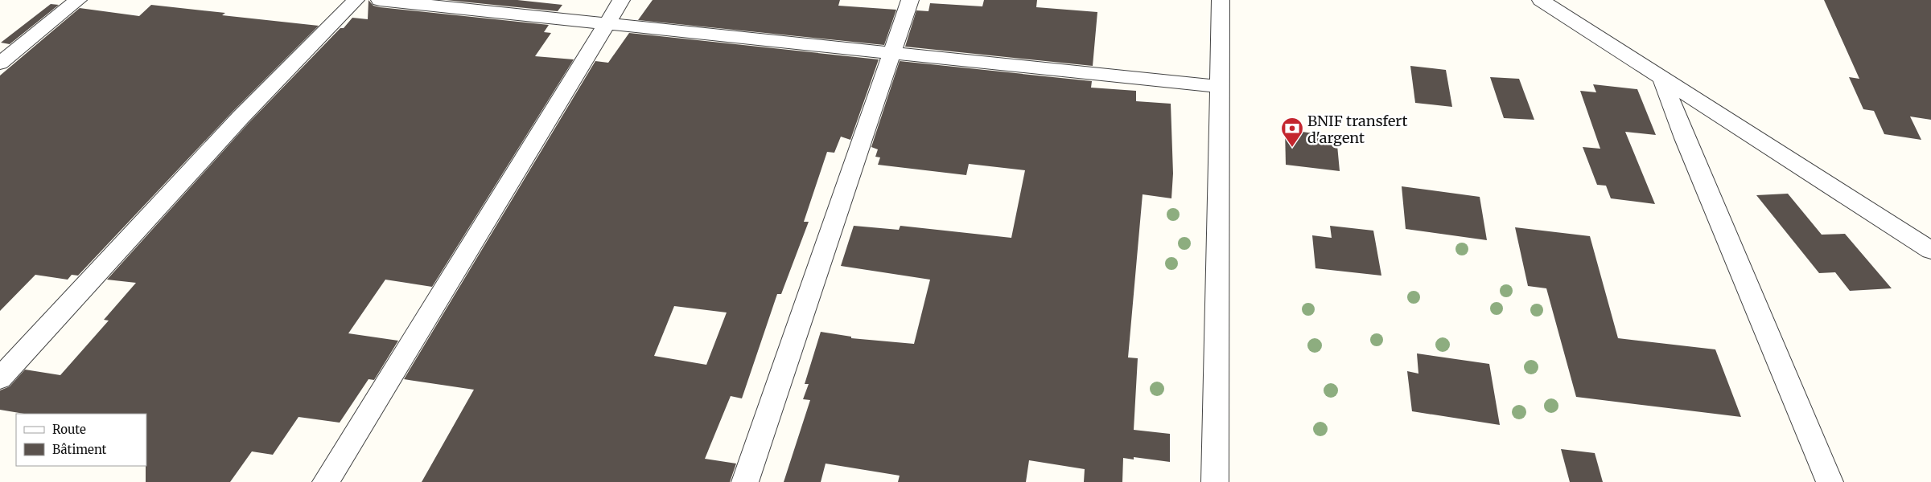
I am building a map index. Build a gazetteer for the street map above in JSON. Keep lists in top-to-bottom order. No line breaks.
{"places":{"bank":["BNIF transfert d'argent"]},"legend":["Route","Bâtiment"]}
